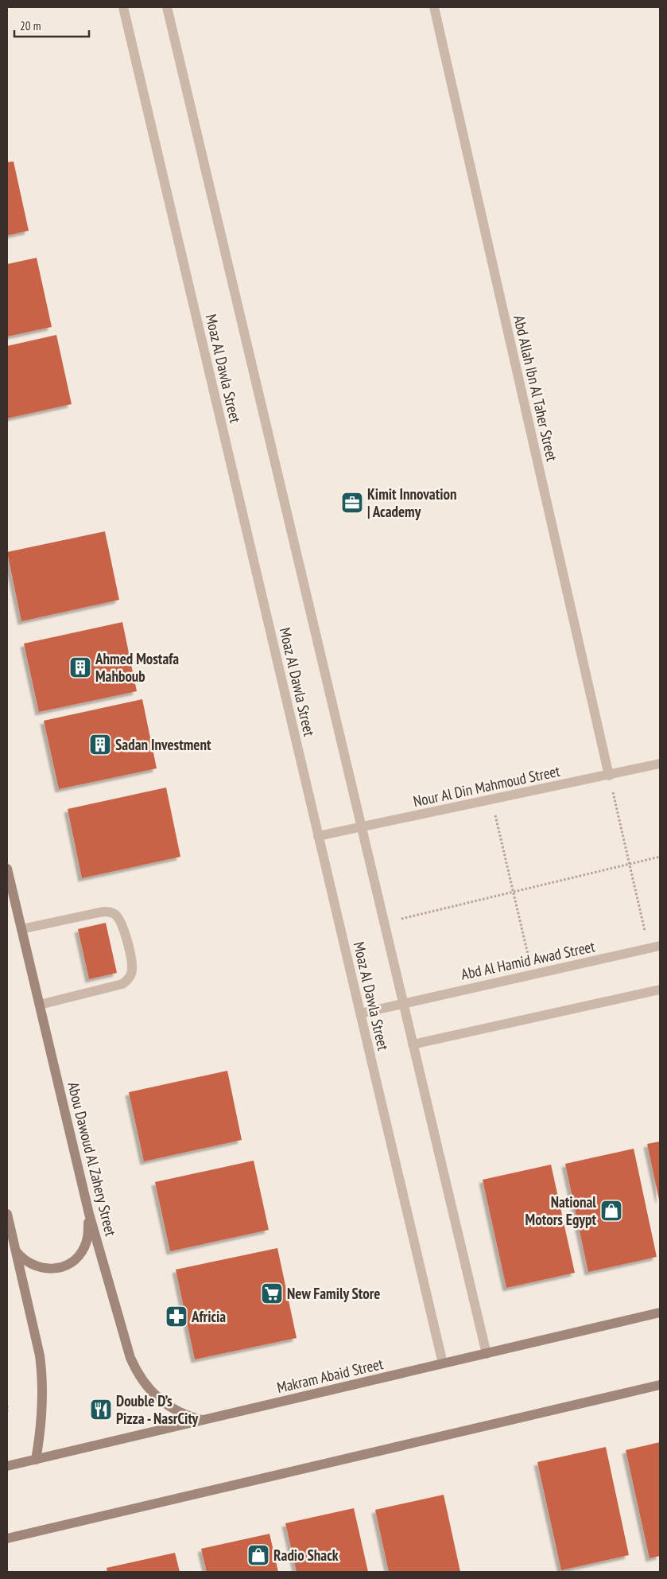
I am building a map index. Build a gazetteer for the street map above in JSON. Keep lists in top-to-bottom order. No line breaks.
{"streets":{"street":["Moaz Al Dawla Street","Abd Allah Ibn Al Taher Street","Nour Al Din Mahmoud Street","Abd Al Hamid Awad Street","Abou Dawoud Al Zahery Street","Makram Abaid Street"]},"crossings":[["Moaz Al Dawla Street","Nour Al Din Mahmoud Street"],["Moaz Al Dawla Street","Abd Al Hamid Awad Street"],["Moaz Al Dawla Street","Makram Abaid Street"],["Abd Allah Ibn Al Taher Street","Nour Al Din Mahmoud Street"],["Abou Dawoud Al Zahery Street","Makram Abaid Street"]],"places":{"office":["Kimit Innovation | Academy"],"building":["Ahmed Mostafa Mahboub","Sadan Investment"],"shop":["National Motors Egypt","Radio Shack"],"supermarket":["New Family Store"],"pharmacy":["Africia"],"restaurant":["Double D’s Pizza - NasrCity"]},"scale_bar":"20 m"}
